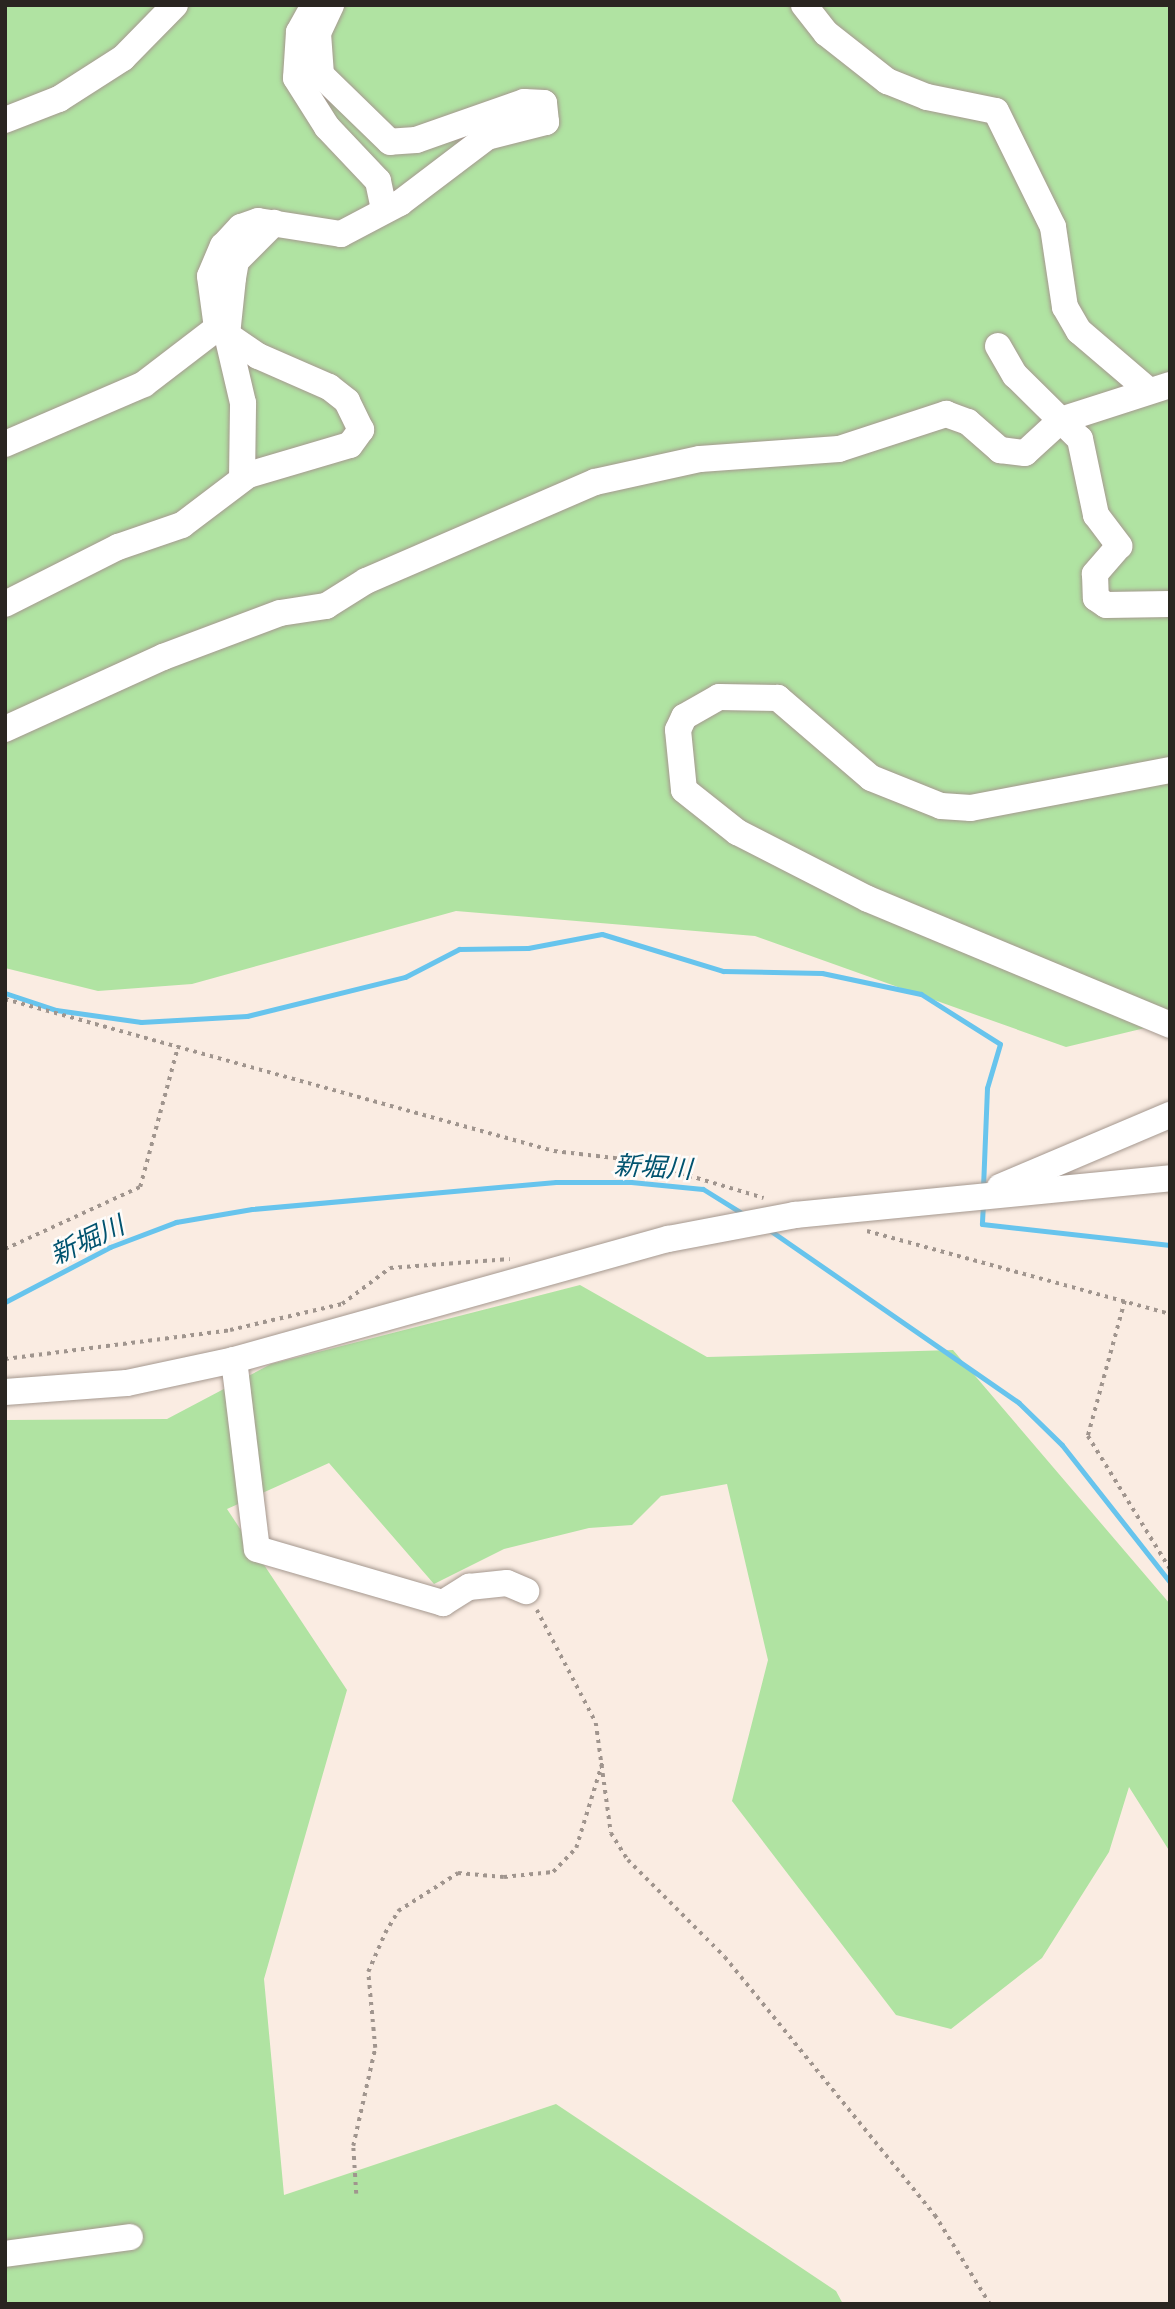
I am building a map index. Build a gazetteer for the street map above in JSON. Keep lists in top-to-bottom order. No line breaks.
{"water":["新堀川"]}
